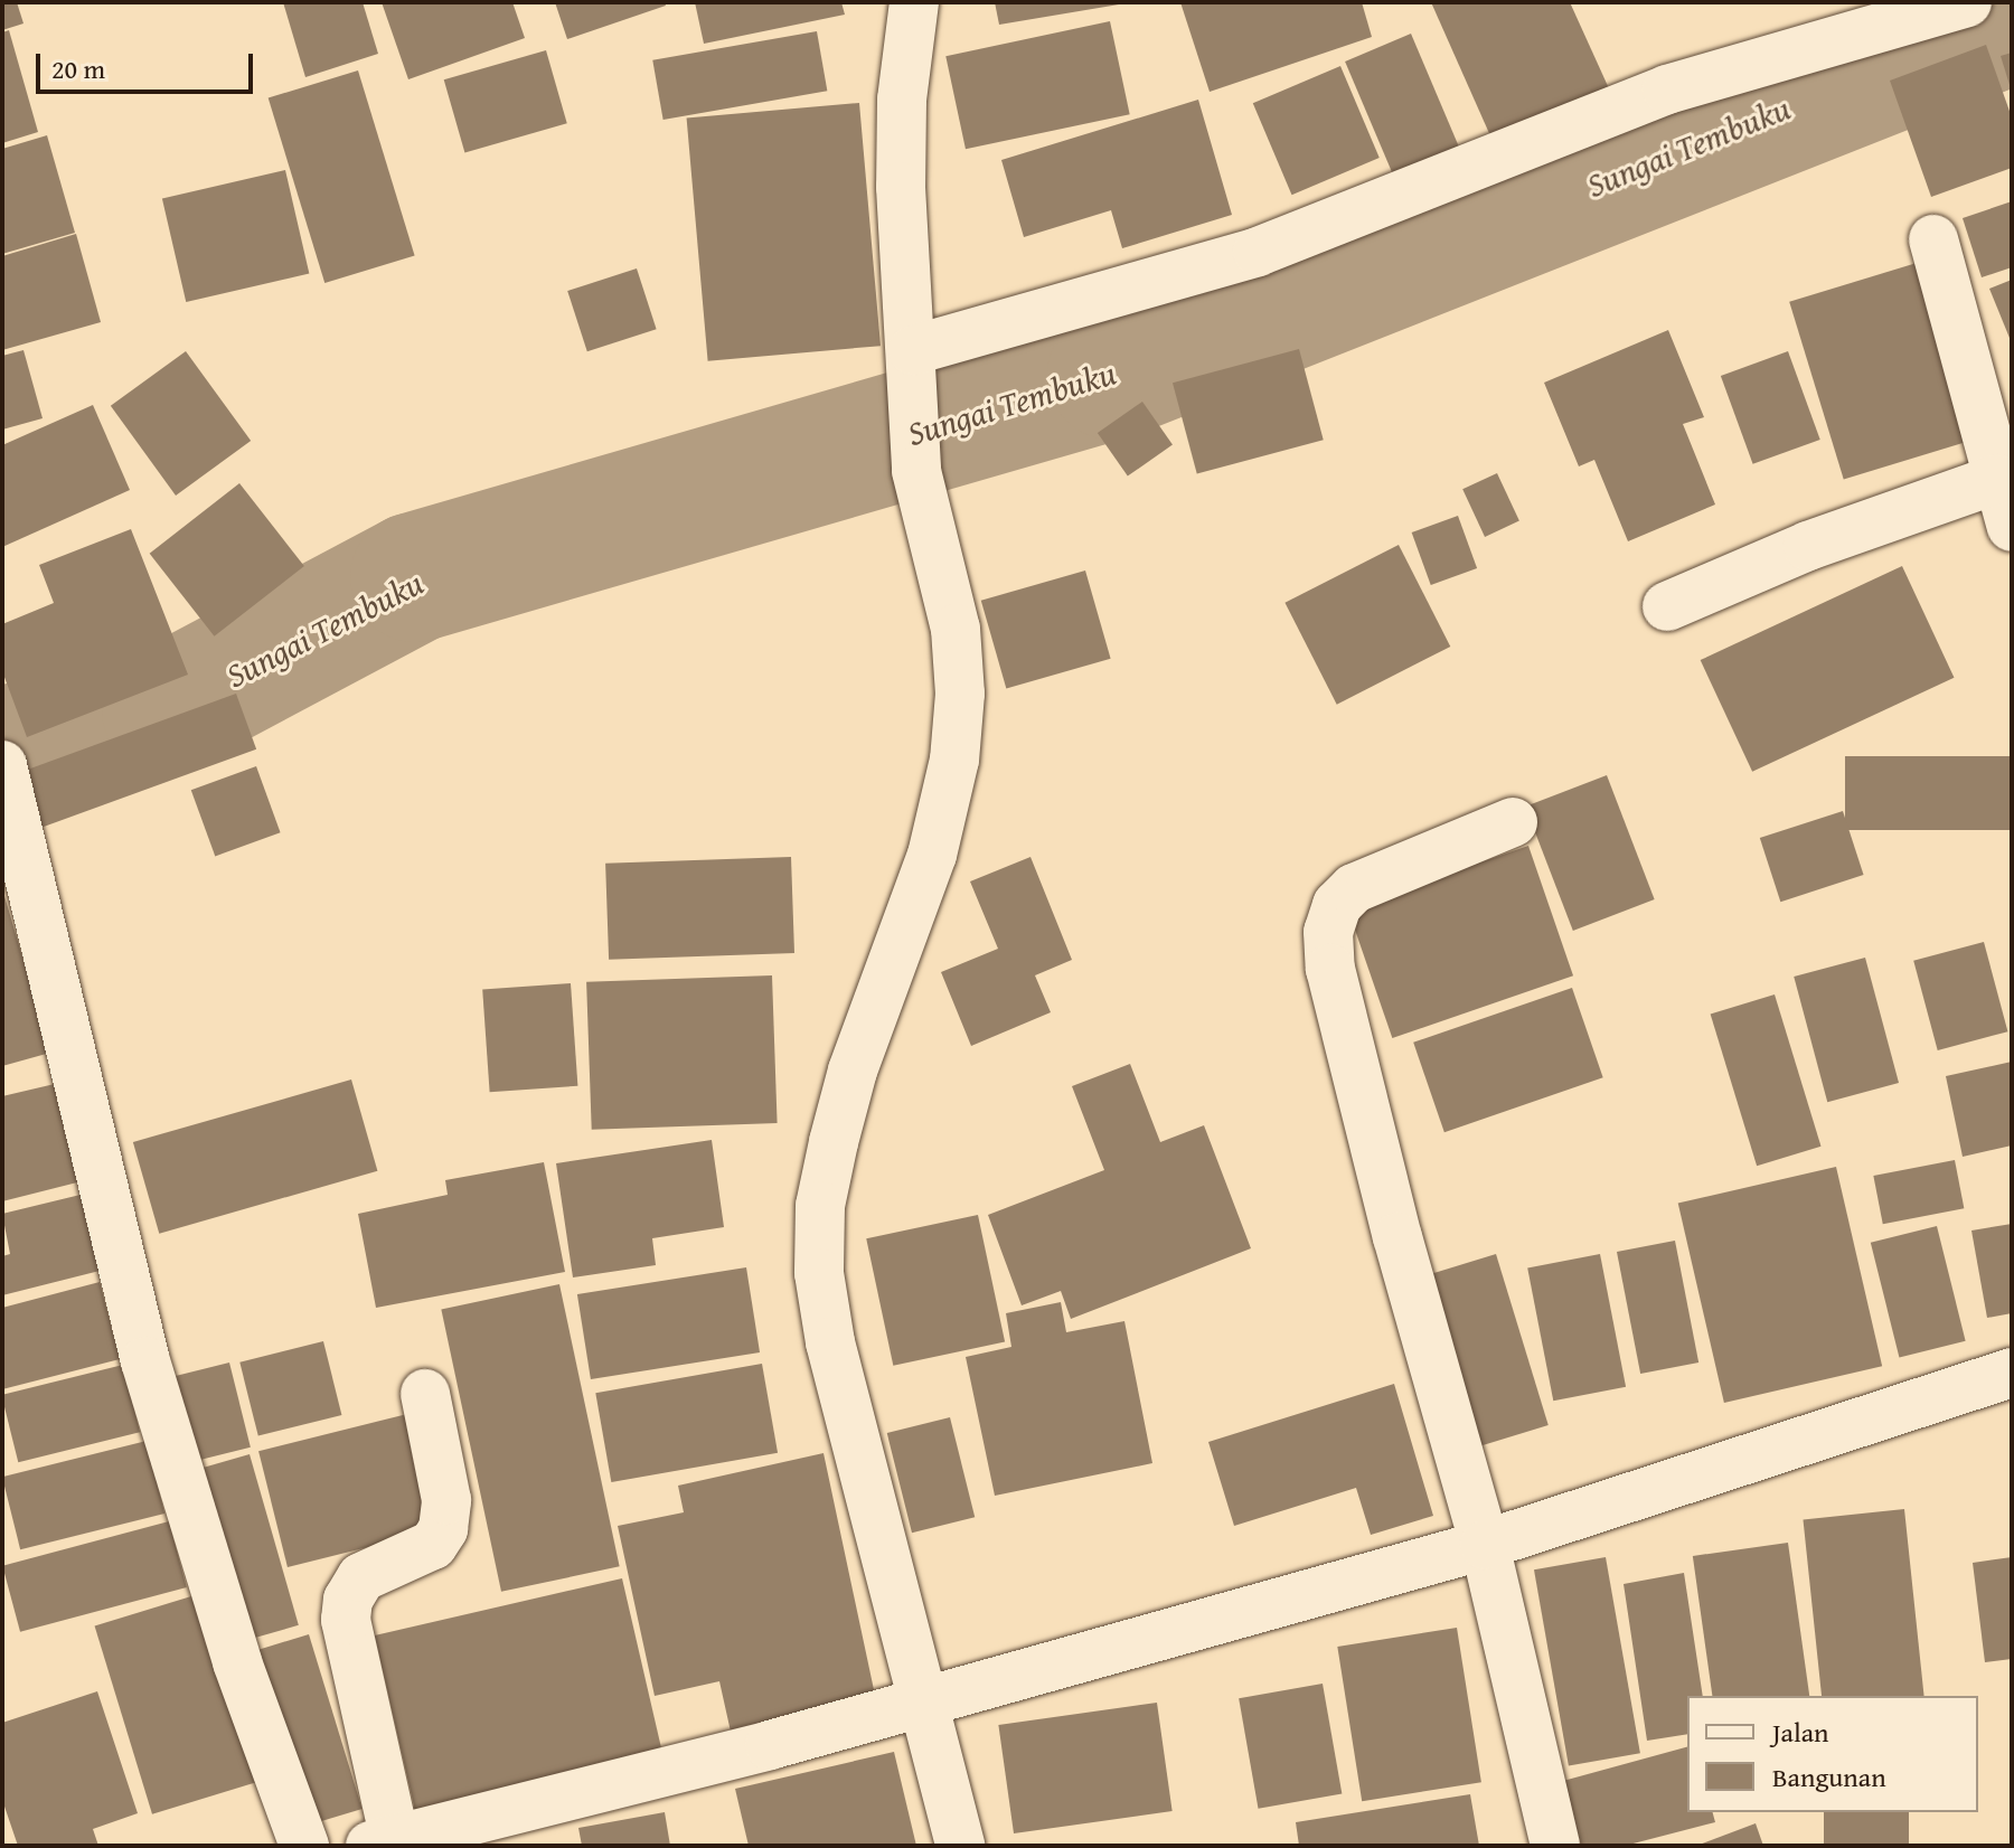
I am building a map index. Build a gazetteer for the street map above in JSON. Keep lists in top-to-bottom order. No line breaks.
{"water":["Sungai Tembuku"],"legend":["Jalan","Bangunan"],"scale_bar":"20 m"}
